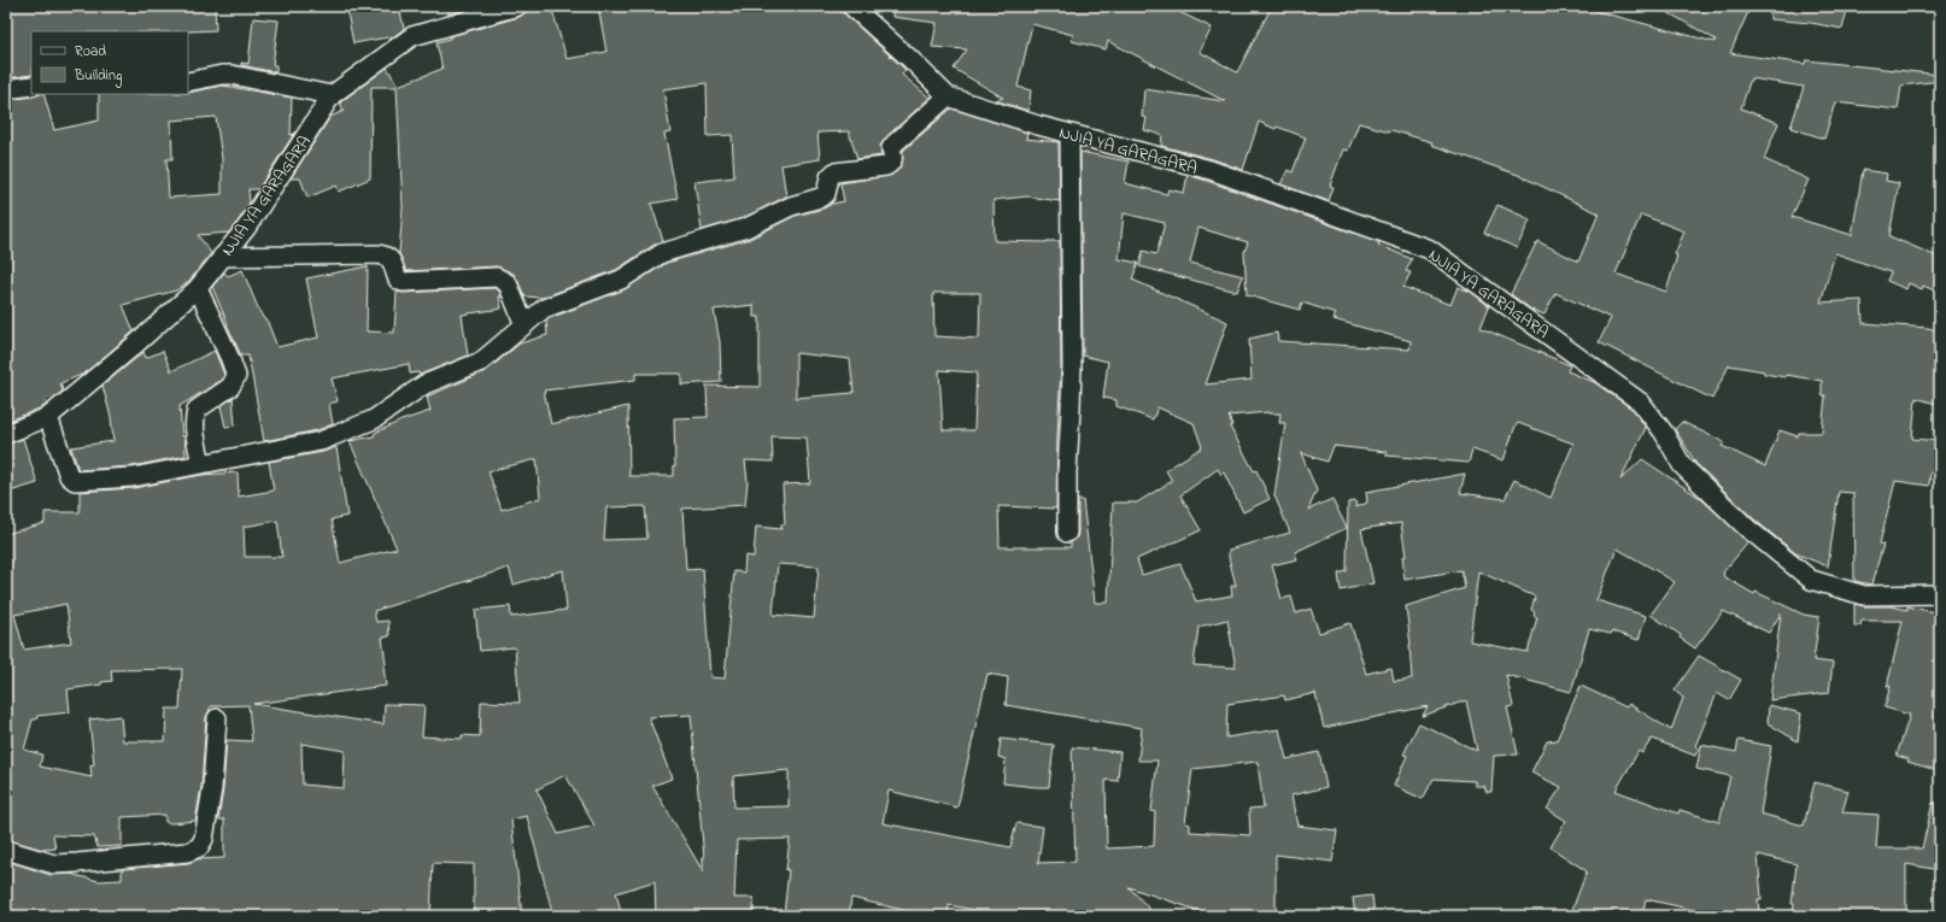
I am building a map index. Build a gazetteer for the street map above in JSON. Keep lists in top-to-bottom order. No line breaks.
{"streets":{"street":["NJIA YA GARAGARA"]},"legend":["Road","Building"]}
